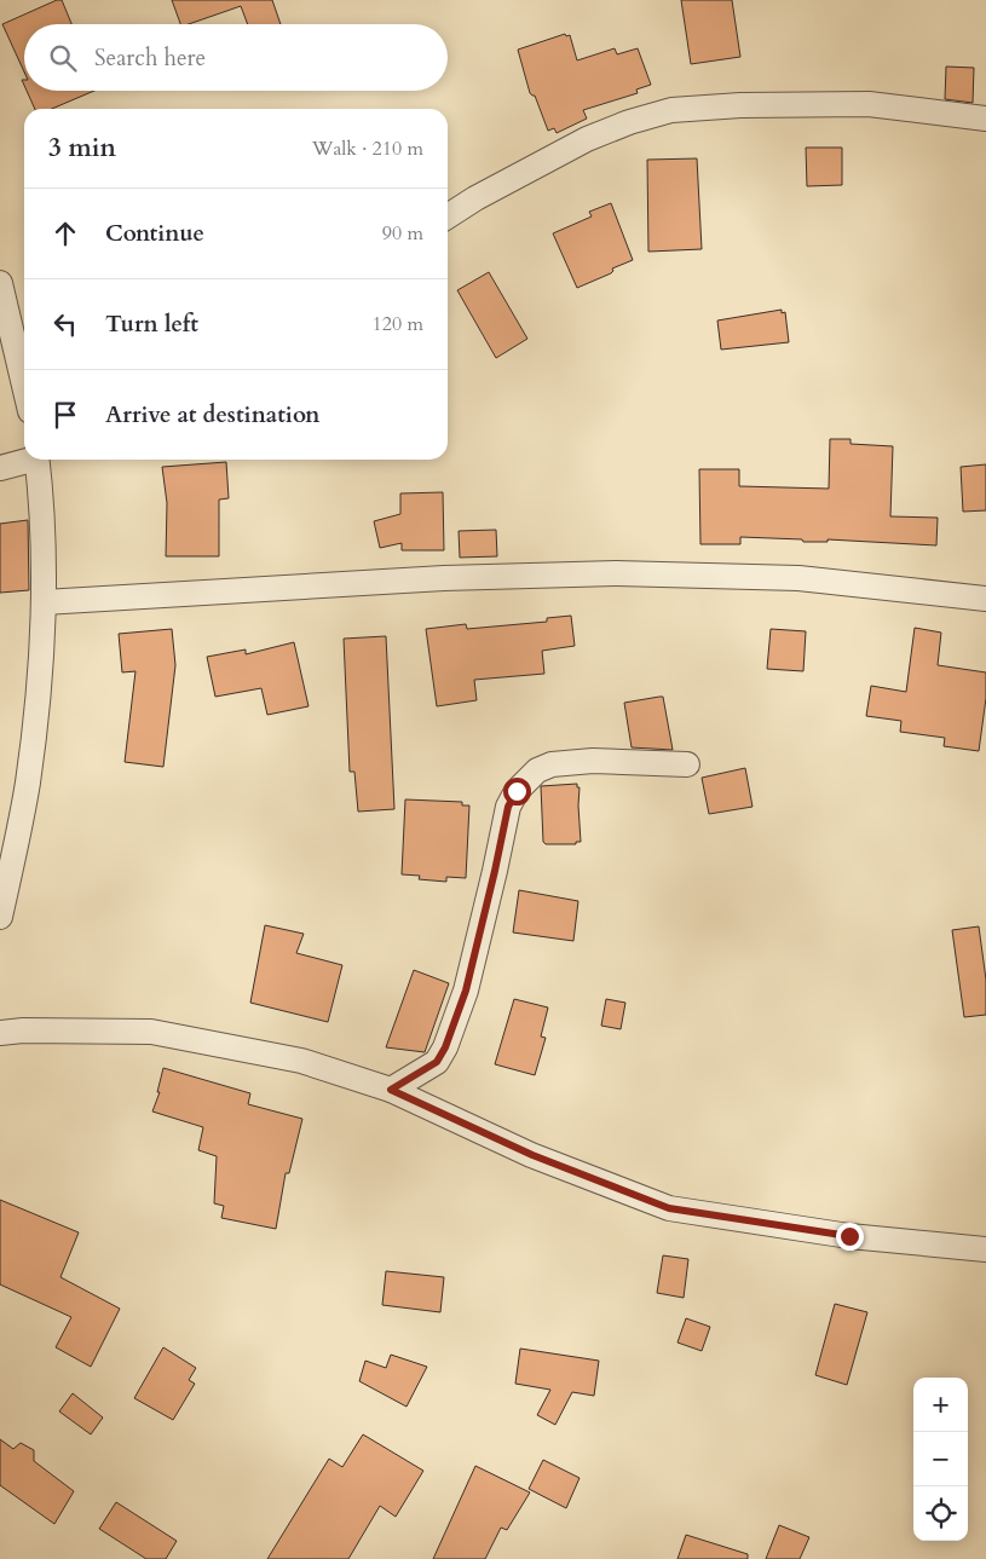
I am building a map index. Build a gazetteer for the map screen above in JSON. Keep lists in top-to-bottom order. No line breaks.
{"page":{"search":"Search here","heading":["3 min","Walk · 210 m"],"list":[["Continue","90 m"],["Turn left","120 m"],"Arrive at destination"],"map_buttons":["+","−"]}}
